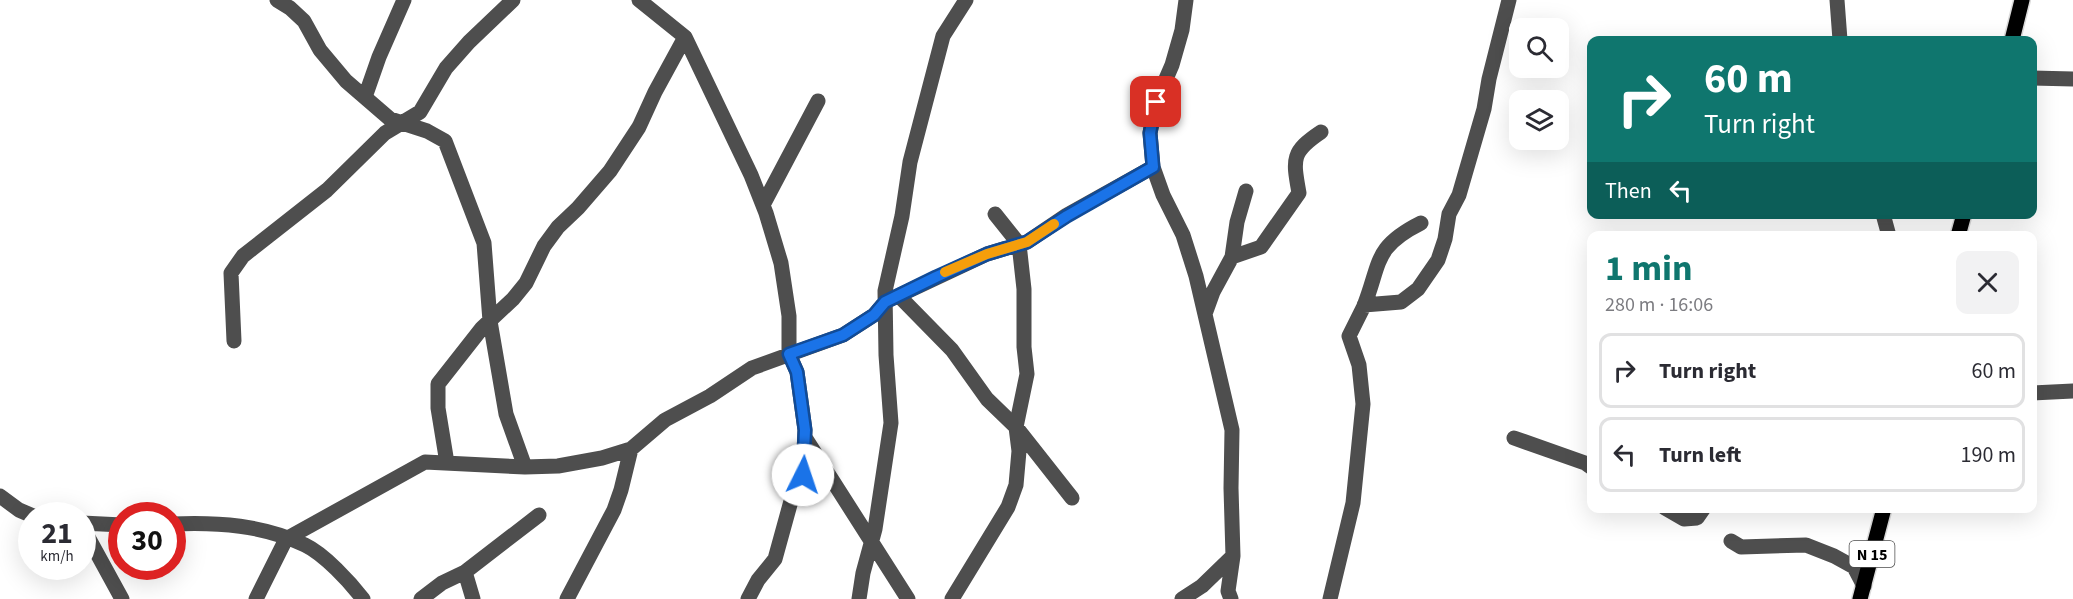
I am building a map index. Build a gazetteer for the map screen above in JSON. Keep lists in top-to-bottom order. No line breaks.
{"streets":{"main road":["N 15"]},"page":{"turn":["60 m","Turn right"],"then":"Then","heading":["1 min","280 m · 16:06"],"list":[{"name":"Turn right","value":"60 m"},{"name":"Turn left","value":"190 m"}],"speed":"21 km/h","limit":"30"}}
